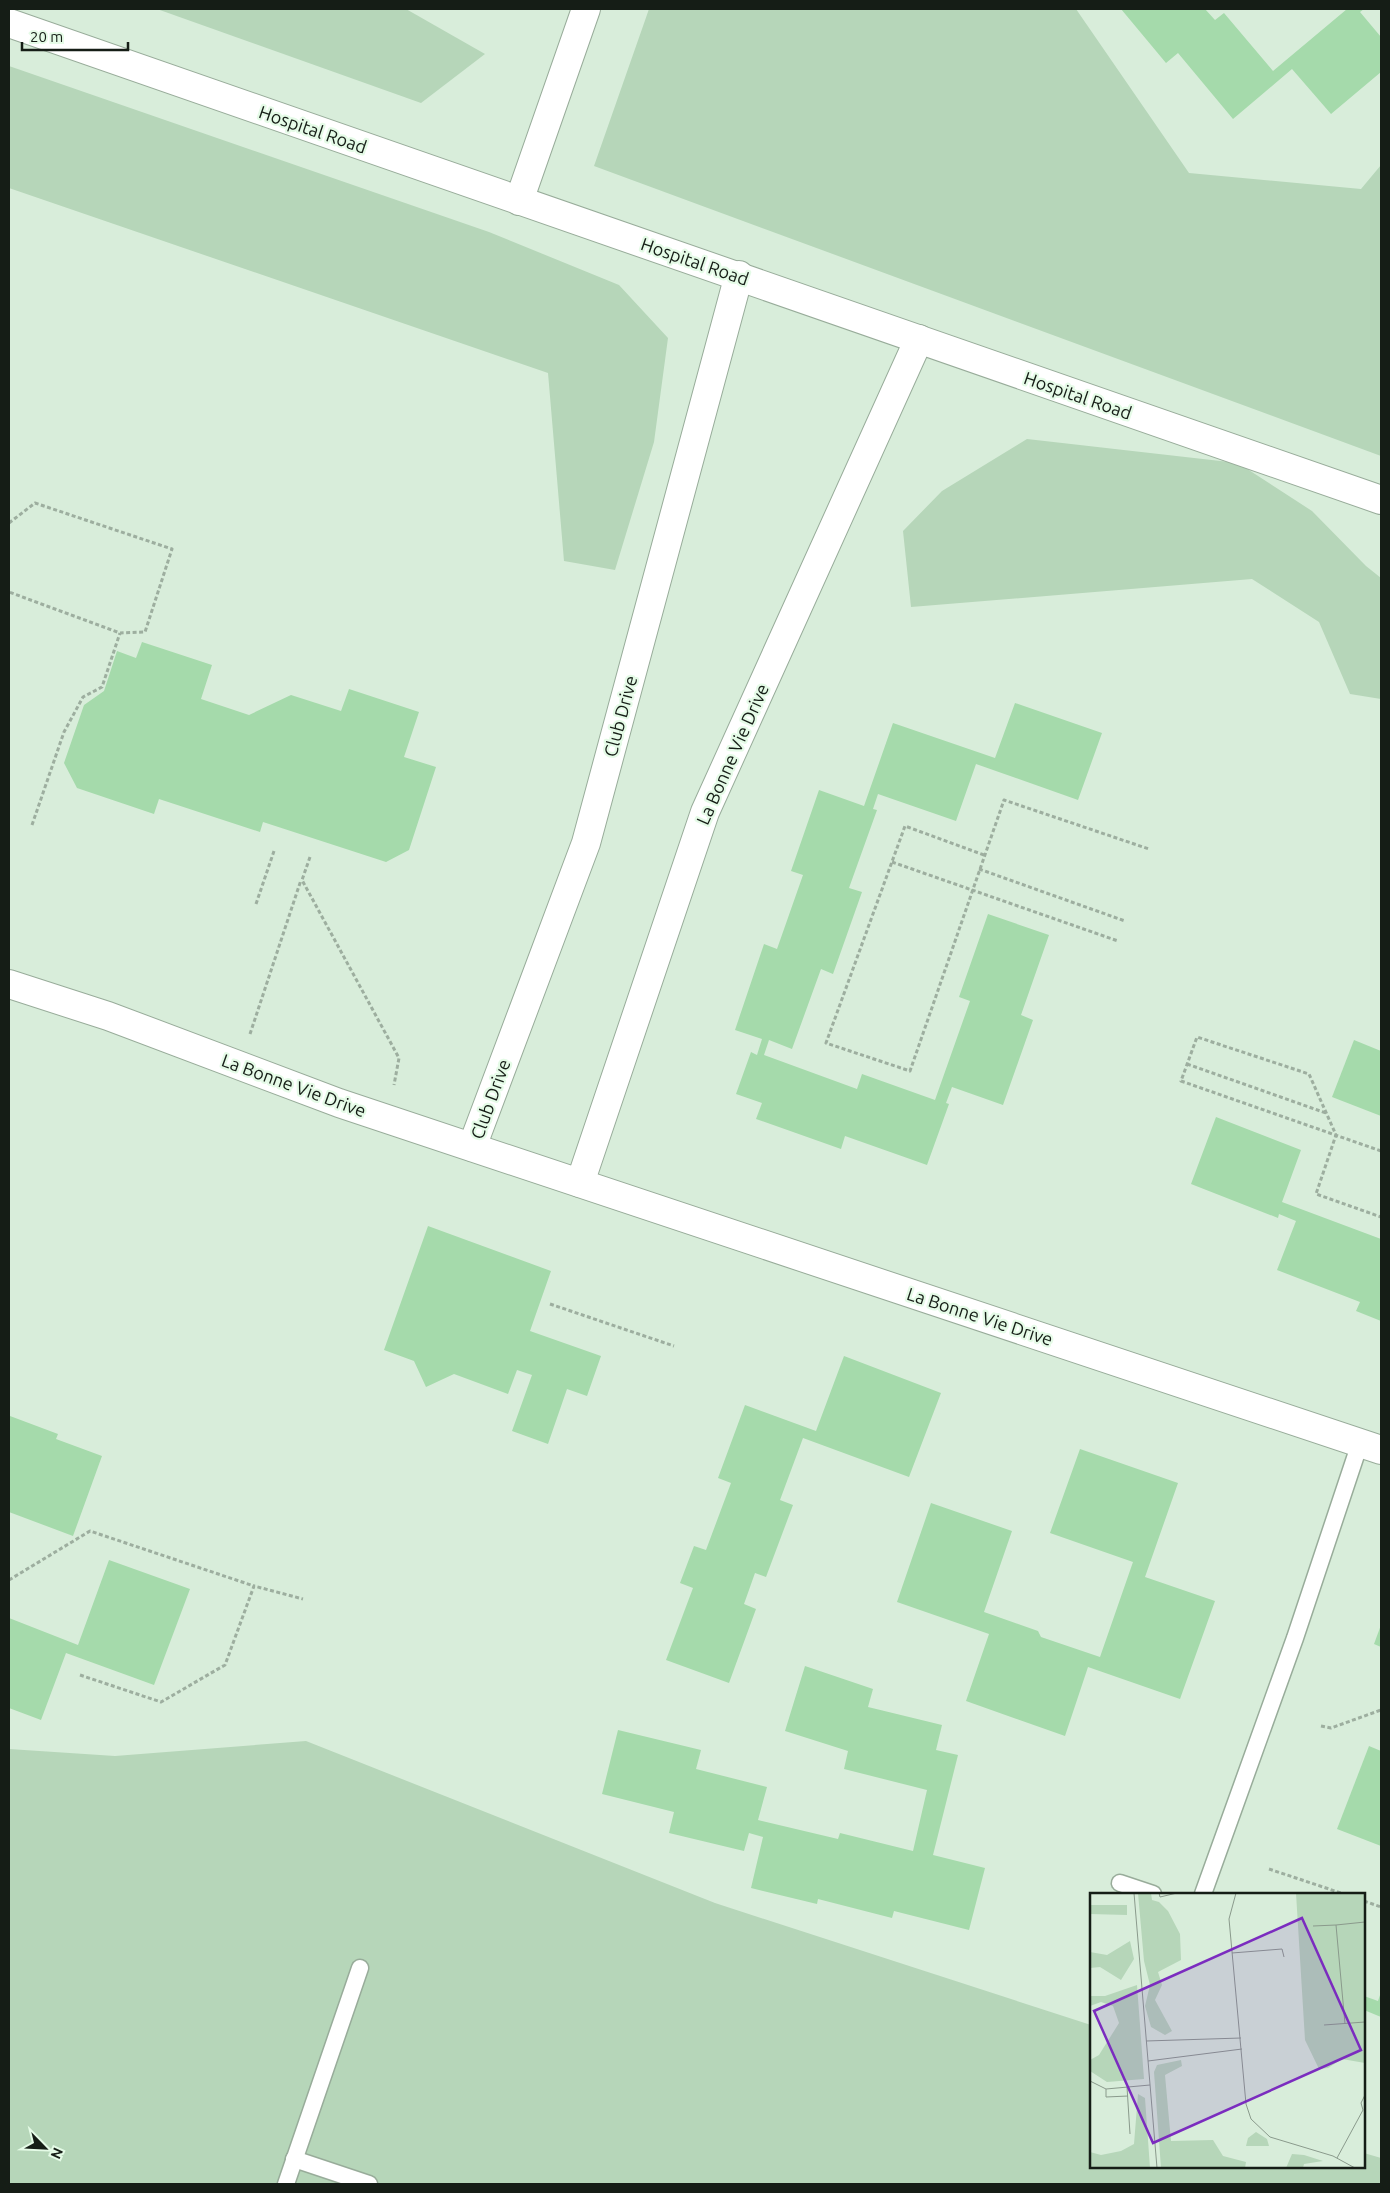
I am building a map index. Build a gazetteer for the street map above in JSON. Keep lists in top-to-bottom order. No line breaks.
{"streets":{"street":["Hospital Road","Club Drive","La Bonne Vie Drive"]},"crossings":[["Hospital Road","Club Drive"],["Hospital Road","La Bonne Vie Drive"],["Club Drive","La Bonne Vie Drive"]],"scale_bar":"20 m","north":"bottom right"}
